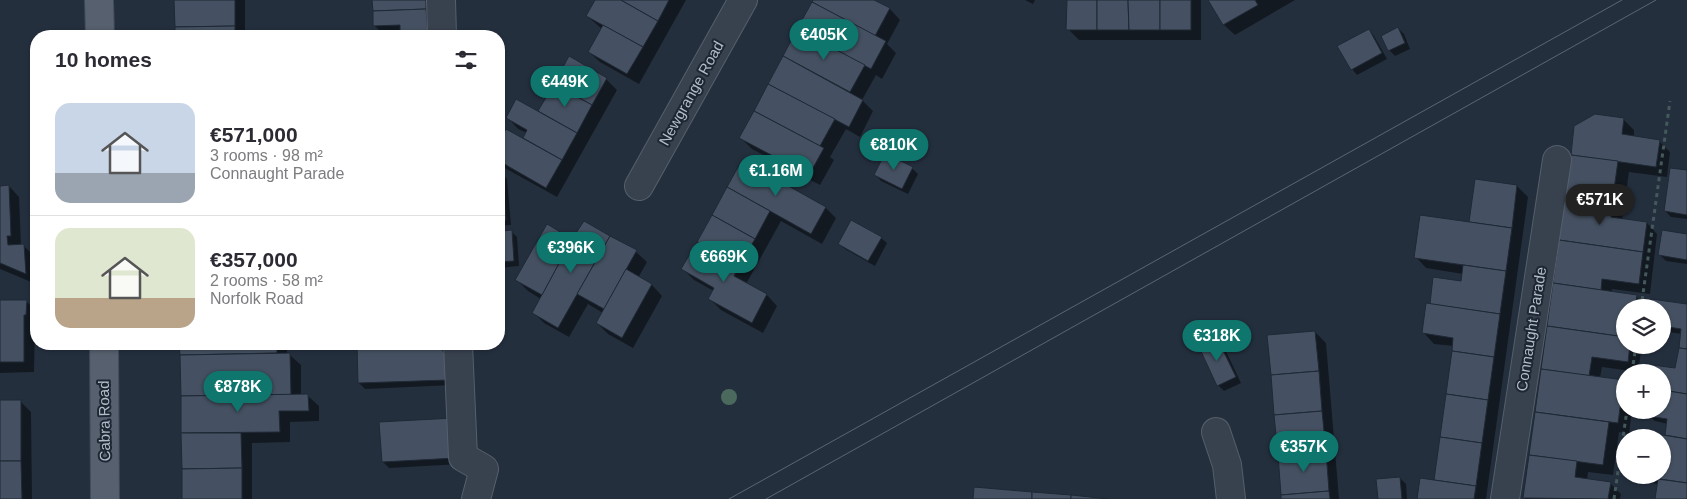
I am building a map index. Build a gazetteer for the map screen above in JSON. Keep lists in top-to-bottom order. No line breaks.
{"streets":{"main road":["Cabra Road"],"street":["Newgrange Road","Connaught Parade"]},"page":{"price":["€405K","€449K","€810K","€1.16M","€571K","€396K","€669K","€318K","€878K","€357K"],"heading":"10 homes","list":[{"name":"€571,000","note":"3 rooms · 98 m² · Connaught Parade"},{"name":"€357,000","note":"2 rooms · 58 m² · Norfolk Road"}],"map_buttons":["+","−"]}}
